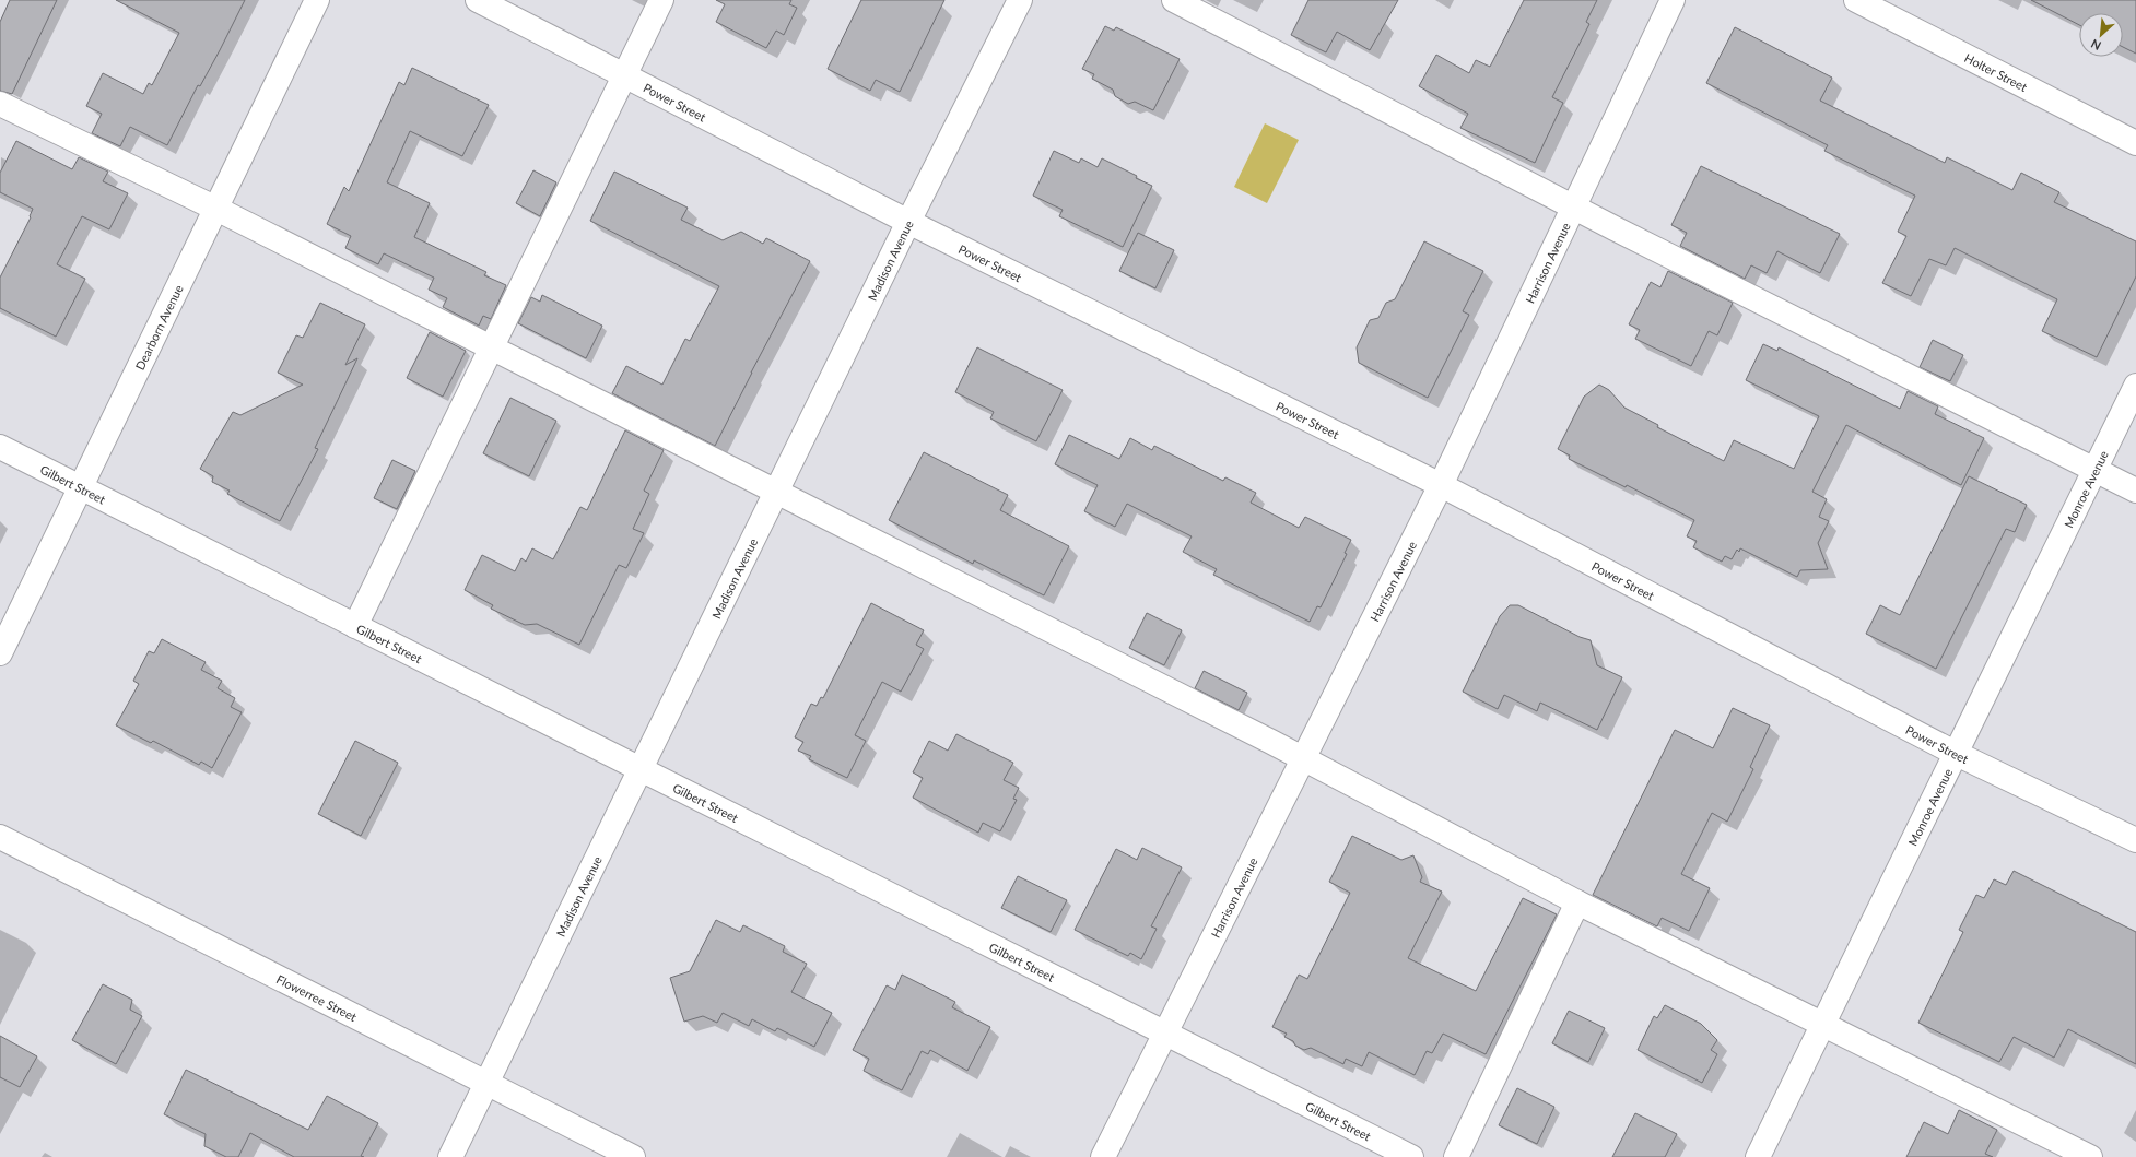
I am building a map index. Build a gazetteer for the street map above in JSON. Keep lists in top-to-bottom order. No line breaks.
{"streets":{"street":["Holter Street","Power Street","Madison Avenue","Harrison Avenue","Dearborn Avenue","Gilbert Street","Monroe Avenue","Flowerree Street"]},"crossings":[["Power Street","Madison Avenue"],["Power Street","Harrison Avenue"],["Power Street","Monroe Avenue"],["Madison Avenue","Gilbert Street"],["Madison Avenue","Flowerree Street"],["Harrison Avenue","Gilbert Street"],["Dearborn Avenue","Gilbert Street"]],"north":"bottom left"}
